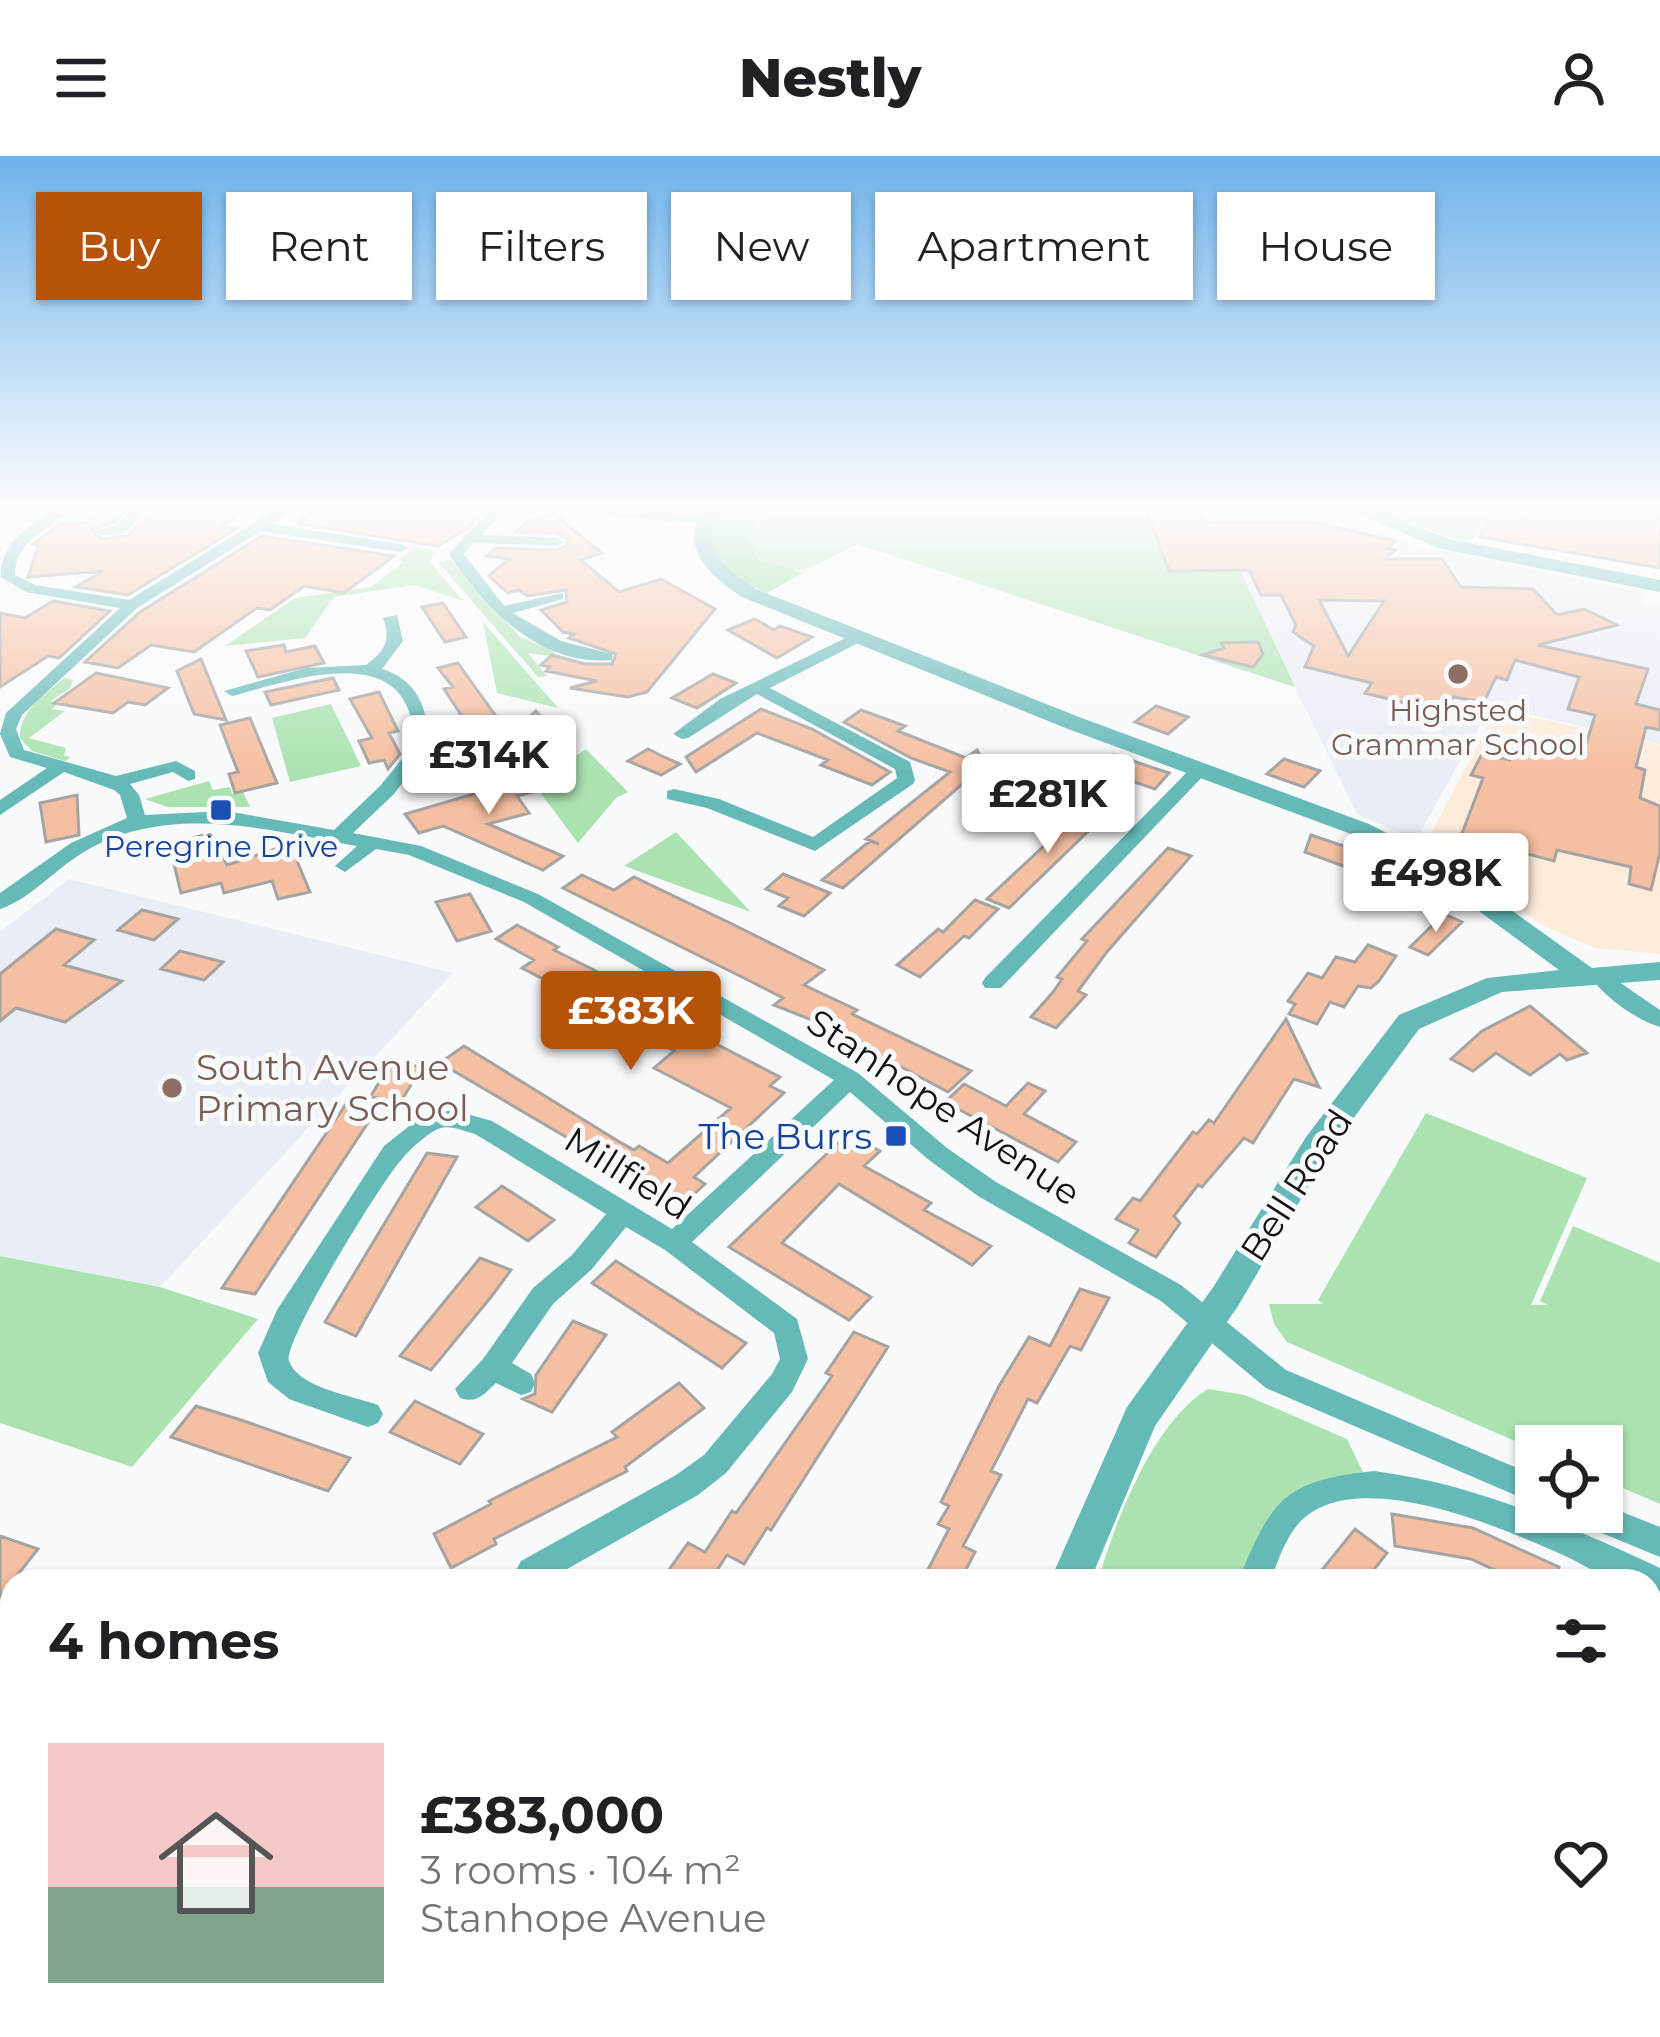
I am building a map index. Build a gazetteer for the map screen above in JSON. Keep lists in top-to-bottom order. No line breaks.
{"streets":{"street":["Stanhope Avenue","Millfield","Bell Road"]},"crossings":[["Stanhope Avenue","Bell Road"]],"places":{"other":["Highsted Grammar School","South Avenue Primary School"],"transit":["Peregrine Drive","The Burrs"]},"page":{"header":"Nestly","chip":["Buy","Rent","Filters","New","Apartment","House"],"price":["£314K","£281K","£498K","£383K"],"heading":"4 homes","list":[{"name":"£383,000","note":"3 rooms · 104 m² · Stanhope Avenue"}]}}
